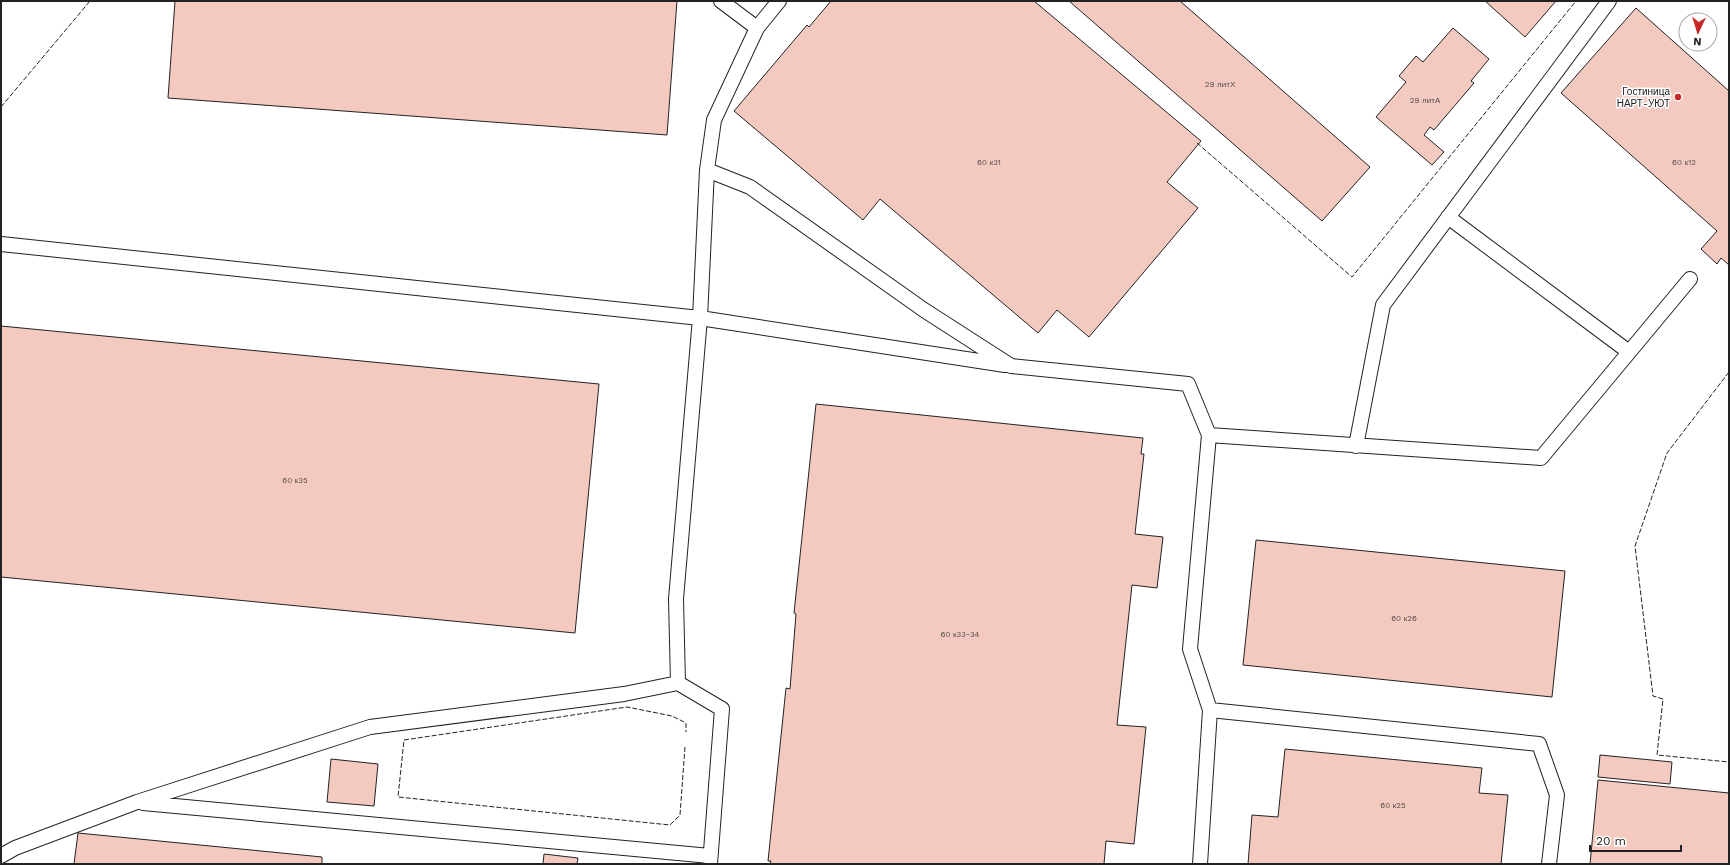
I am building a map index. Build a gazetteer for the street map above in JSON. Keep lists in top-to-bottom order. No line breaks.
{"places":["Гостиница НАРТ-УЮТ"],"house_numbers":["29 литХ","29 литА","60 к31","60 к12","60 к35","60 к26","60 к33-34","60 к25"],"scale_bar":"20 m","north":"bottom"}
